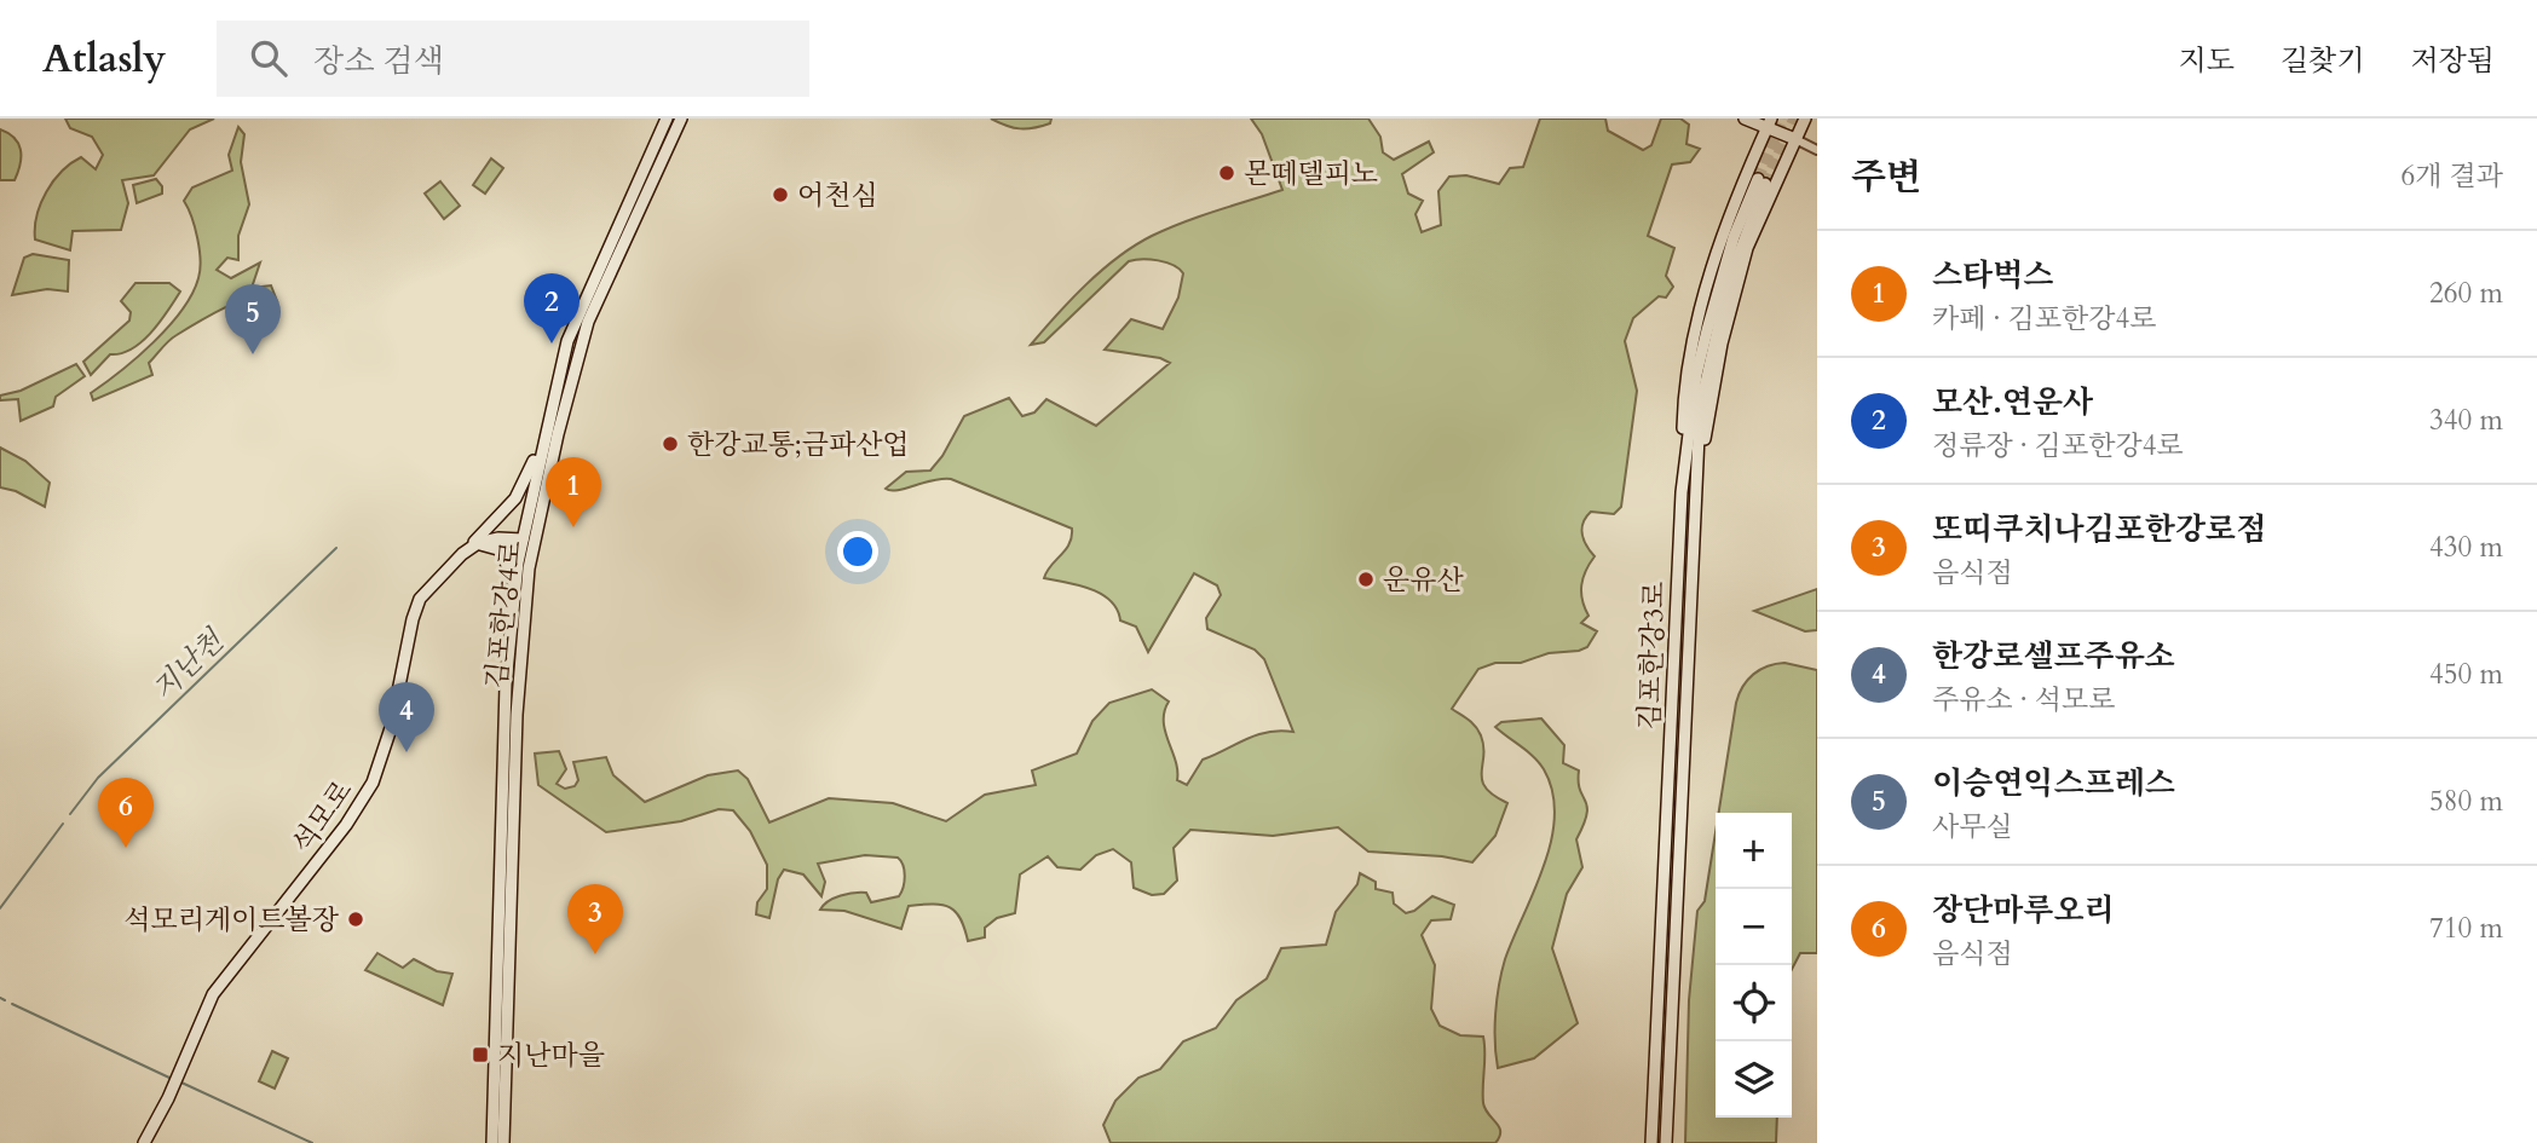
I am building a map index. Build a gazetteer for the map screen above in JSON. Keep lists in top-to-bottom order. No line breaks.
{"streets":{"street":["김포한강4로","김포한강3로","석모로"]},"crossings":[["김포한강4로","석모로"]],"water":["지난천"],"places":{"other":["몬떼델피노","어천심","한강교통;금파산업","운유산","석모리게이트볼장"],"transit":["지난마을"]},"page":{"header":"Atlasly","search":"장소 검색","nav":["지도","길찾기","저장됨"],"heading":["주변","6개 결과"],"list":[{"mark":"1","name":"스타벅스","note":"카페 · 김포한강4로","value":"260 m"},{"mark":"2","name":"모산.연운사","note":"정류장 · 김포한강4로","value":"340 m"},{"mark":"3","name":"또띠쿠치나김포한강로점","note":"음식점","value":"430 m"},{"mark":"4","name":"한강로셀프주유소","note":"주유소 · 석모로","value":"450 m"},{"mark":"5","name":"이승연익스프레스","note":"사무실","value":"580 m"},{"mark":"6","name":"장단마루오리","note":"음식점","value":"710 m"}],"pins":["2","5","1","4","6","3"],"map_buttons":["+","−"]}}
